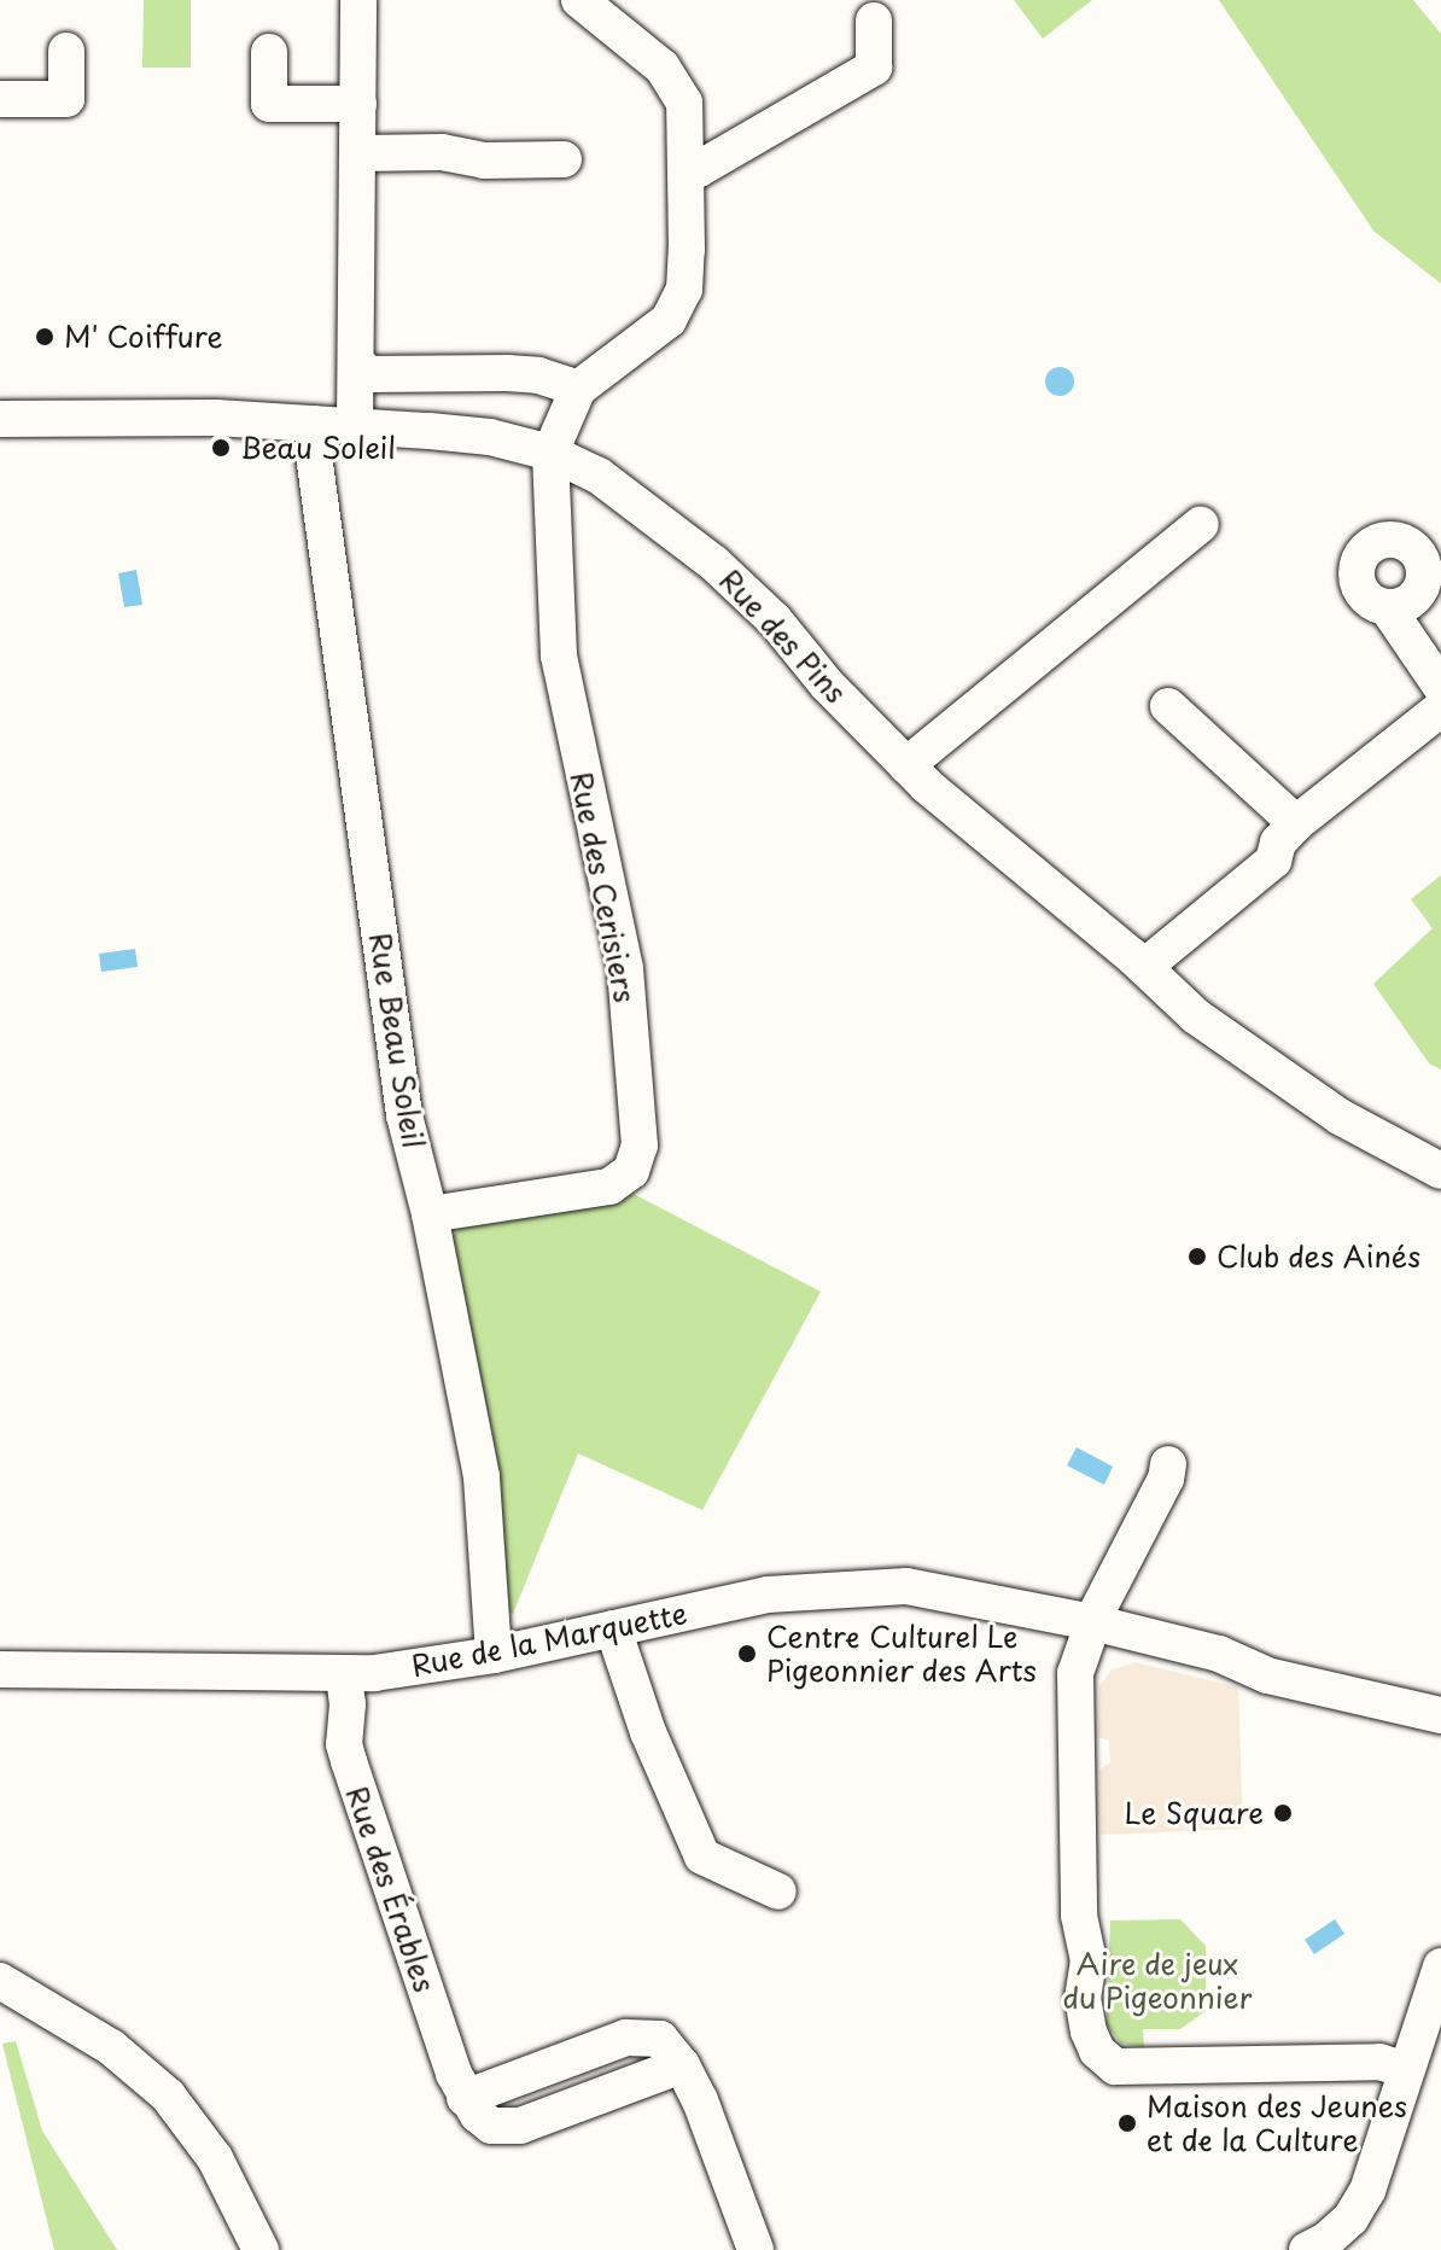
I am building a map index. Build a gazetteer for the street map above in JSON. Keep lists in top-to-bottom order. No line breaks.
{"streets":{"street":["Rue des Pins","Rue des Cerisiers","Rue Beau Soleil","Rue de la Marquette","Rue des Érables"]},"crossings":[["Rue des Pins","Rue des Cerisiers"],["Rue des Pins","Rue Beau Soleil"],["Rue des Cerisiers","Rue Beau Soleil"],["Rue Beau Soleil","Rue de la Marquette"],["Rue de la Marquette","Rue des Érables"]],"parks":["Aire de jeux du Pigeonnier"],"places":["M' Coiffure","Beau Soleil","Club des Ainés","Centre Culturel Le Pigeonnier des Arts","Le Square","Maison des Jeunes et de la Culture"]}
